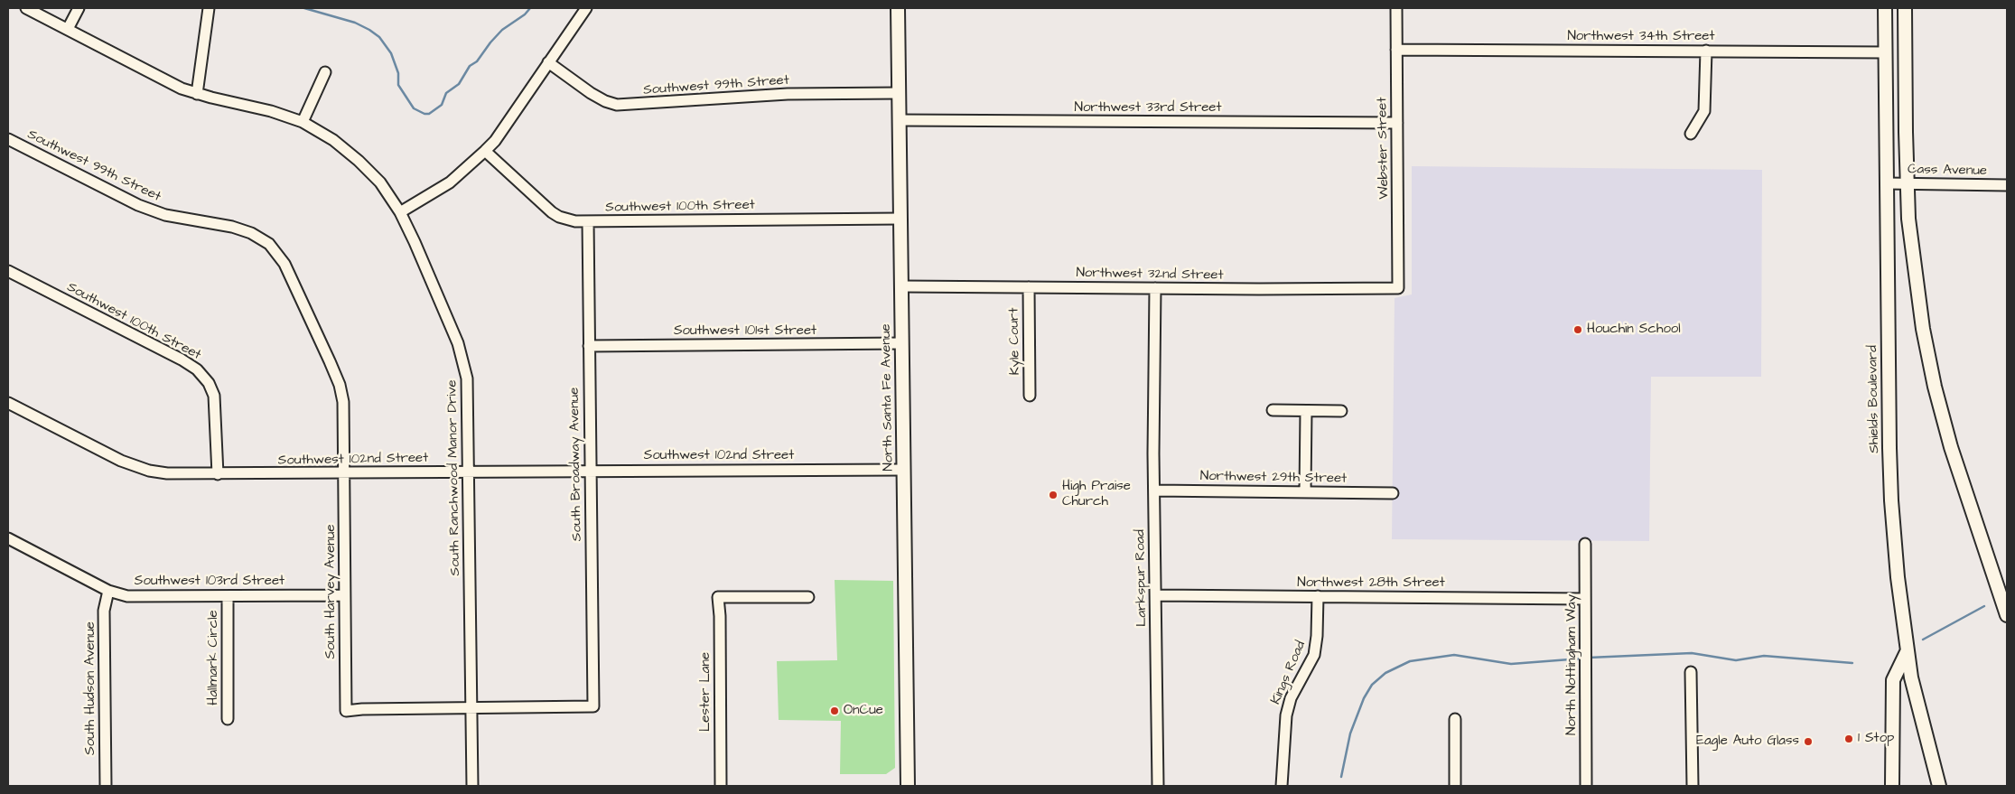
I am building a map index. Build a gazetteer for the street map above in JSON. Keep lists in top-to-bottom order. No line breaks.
{"streets":{"main road":["North Santa Fe Avenue","Shields Boulevard"],"street":["Northwest 34th Street","Southwest 99th Street","Northwest 33rd Street","Webster Street","Cass Avenue","Southwest 100th Street","Northwest 32nd Street","Southwest 101st Street","Kyle Court","Southwest 102nd Street","South Broadway Avenue","South Ranchwood Manor Drive","Northwest 29th Street","Larkspur Road","Southwest 103rd Street","Northwest 28th Street","South Harvey Avenue","Hallmark Circle","North Nottingham Way","Kings Road","South Hudson Avenue","Lester Lane"]},"crossings":[["Northwest 34th Street","Webster Street"],["Northwest 34th Street","Shields Boulevard"],["Southwest 99th Street","North Santa Fe Avenue"],["Southwest 99th Street","Southwest 102nd Street"],["Southwest 99th Street","South Harvey Avenue"],["Northwest 33rd Street","Webster Street"],["Northwest 33rd Street","North Santa Fe Avenue"],["Webster Street","Northwest 32nd Street"],["Cass Avenue","Shields Boulevard"],["Southwest 100th Street","North Santa Fe Avenue"],["Southwest 100th Street","Southwest 102nd Street"],["Southwest 100th Street","South Broadway Avenue"],["Northwest 32nd Street","Kyle Court"],["Northwest 32nd Street","North Santa Fe Avenue"],["Northwest 32nd Street","Larkspur Road"],["Southwest 101st Street","North Santa Fe Avenue"],["Southwest 101st Street","South Broadway Avenue"],["North Santa Fe Avenue","Southwest 102nd Street"],["Southwest 102nd Street","South Broadway Avenue"],["Southwest 102nd Street","South Ranchwood Manor Drive"],["Southwest 102nd Street","South Harvey Avenue"],["South Broadway Avenue","South Ranchwood Manor Drive"],["South Broadway Avenue","South Harvey Avenue"],["South Ranchwood Manor Drive","South Harvey Avenue"],["Northwest 29th Street","Larkspur Road"],["Larkspur Road","Northwest 28th Street"],["Southwest 103rd Street","South Harvey Avenue"],["Southwest 103rd Street","Hallmark Circle"],["Southwest 103rd Street","South Hudson Avenue"],["Northwest 28th Street","North Nottingham Way"],["Northwest 28th Street","Kings Road"]],"places":["Houchin School","High Praise Church","OnCue","1 Stop","Eagle Auto Glass"]}
